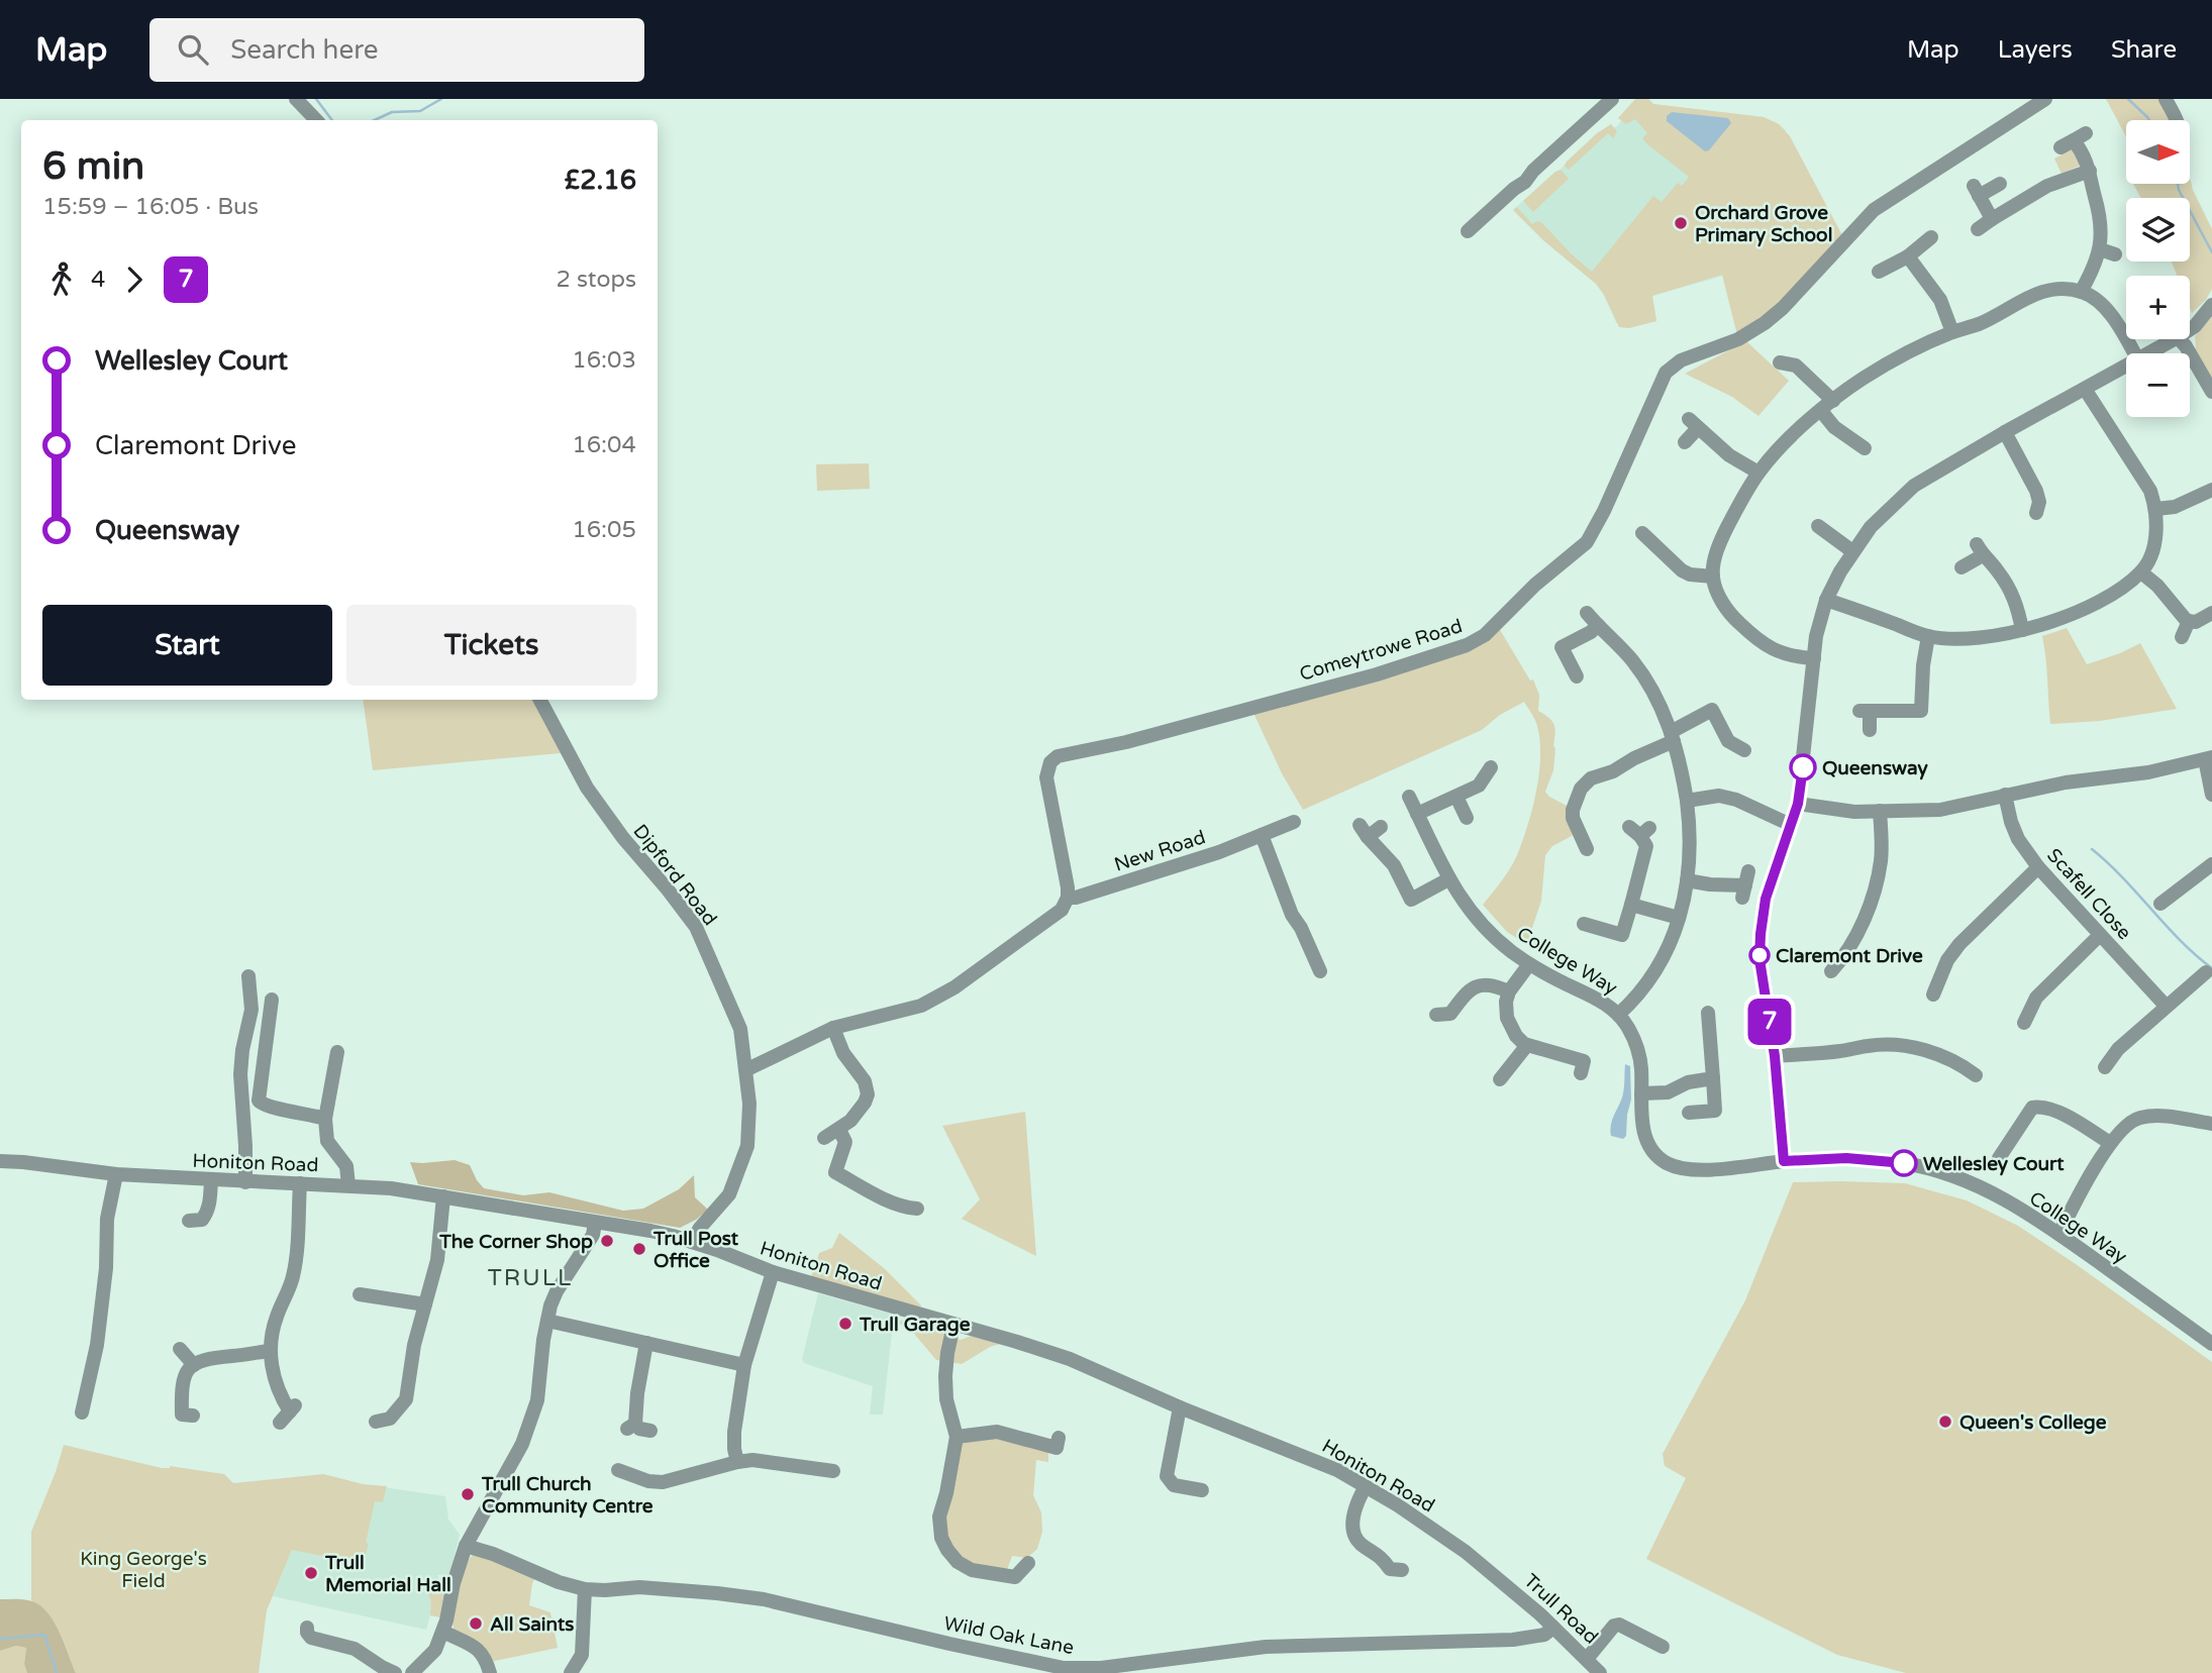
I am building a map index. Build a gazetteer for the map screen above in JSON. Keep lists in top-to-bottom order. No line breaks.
{"streets":{"street":["Comeytrowe Road","New Road","Dipford Road","Scafell Close","College Way","Honiton Road","Trull Road","Wild Oak Lane"]},"crossings":[["Comeytrowe Road","New Road"],["Dipford Road","Honiton Road"],["Honiton Road","Trull Road"],["Trull Road","Wild Oak Lane"]],"districts":["TRULL"],"parks":["King George's Field"],"places":["Orchard Grove Primary School","Queensway","Claremont Drive","Wellesley Court","The Corner Shop","Trull Post Office","Trull Garage","Queen's College","Trull Church Community Centre","Trull Memorial Hall","All Saints"],"lines":["bus line 7"],"north":"right","page":{"header":"Map","search":"Search here","nav":["Map","Layers","Share"],"on_map":"7","map_buttons":["+","−"],"heading":["6 min","15:59 – 16:05 · Bus","£2.16"],"legs":["4","7","2 stops"],"list":[{"name":"Wellesley Court","value":"16:03"},{"name":"Claremont Drive","value":"16:04"},{"name":"Queensway","value":"16:05"}],"buttons":["Start","Tickets"]}}
